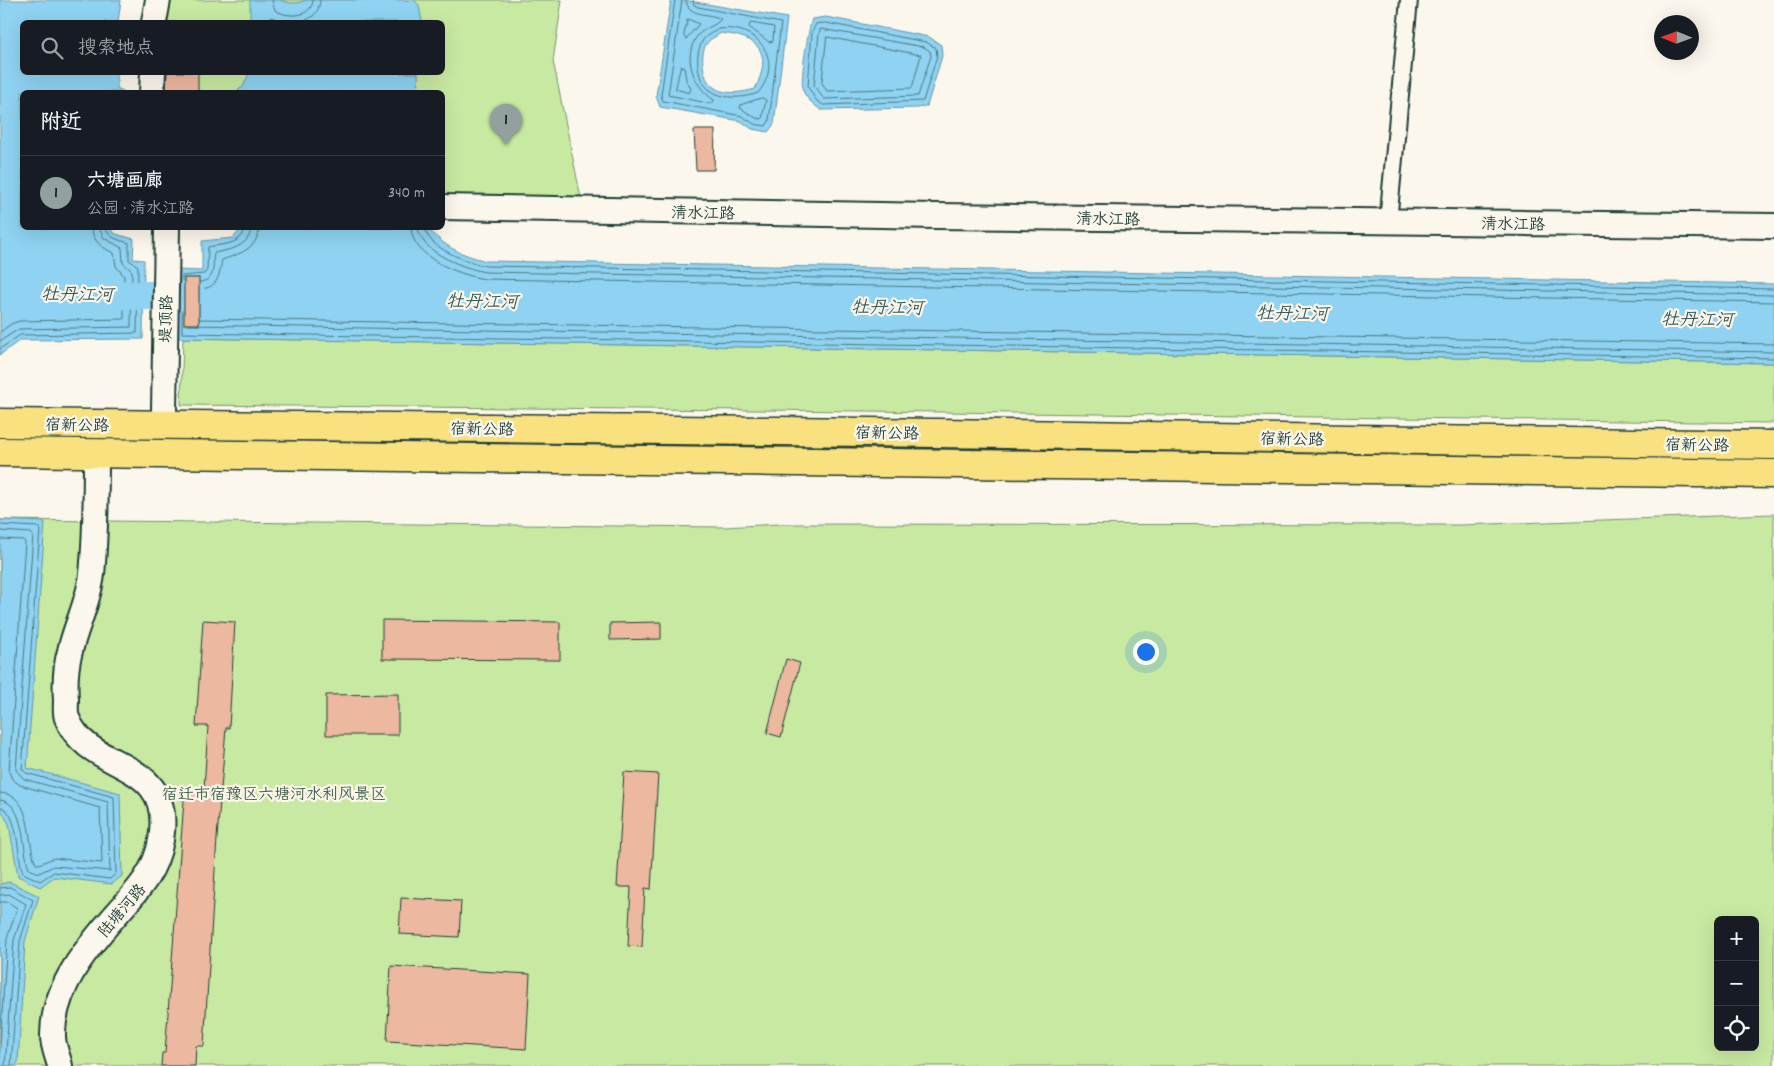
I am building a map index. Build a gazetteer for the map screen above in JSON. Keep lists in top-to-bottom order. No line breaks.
{"streets":{"highway":["宿新公路"],"street":["清水江路","堤顶路","陆塘河路"]},"crossings":[["宿新公路","陆塘河路"]],"water":["牡丹江河"],"parks":["宿迁市宿豫区六塘河水利风景区"],"north":"left","page":{"search":"搜索地点","heading":"附近","pins":"1","list":[{"mark":"1","name":"六塘画廊","note":"公园 · 清水江路","value":"340 m"}],"map_buttons":["+","−"]}}
